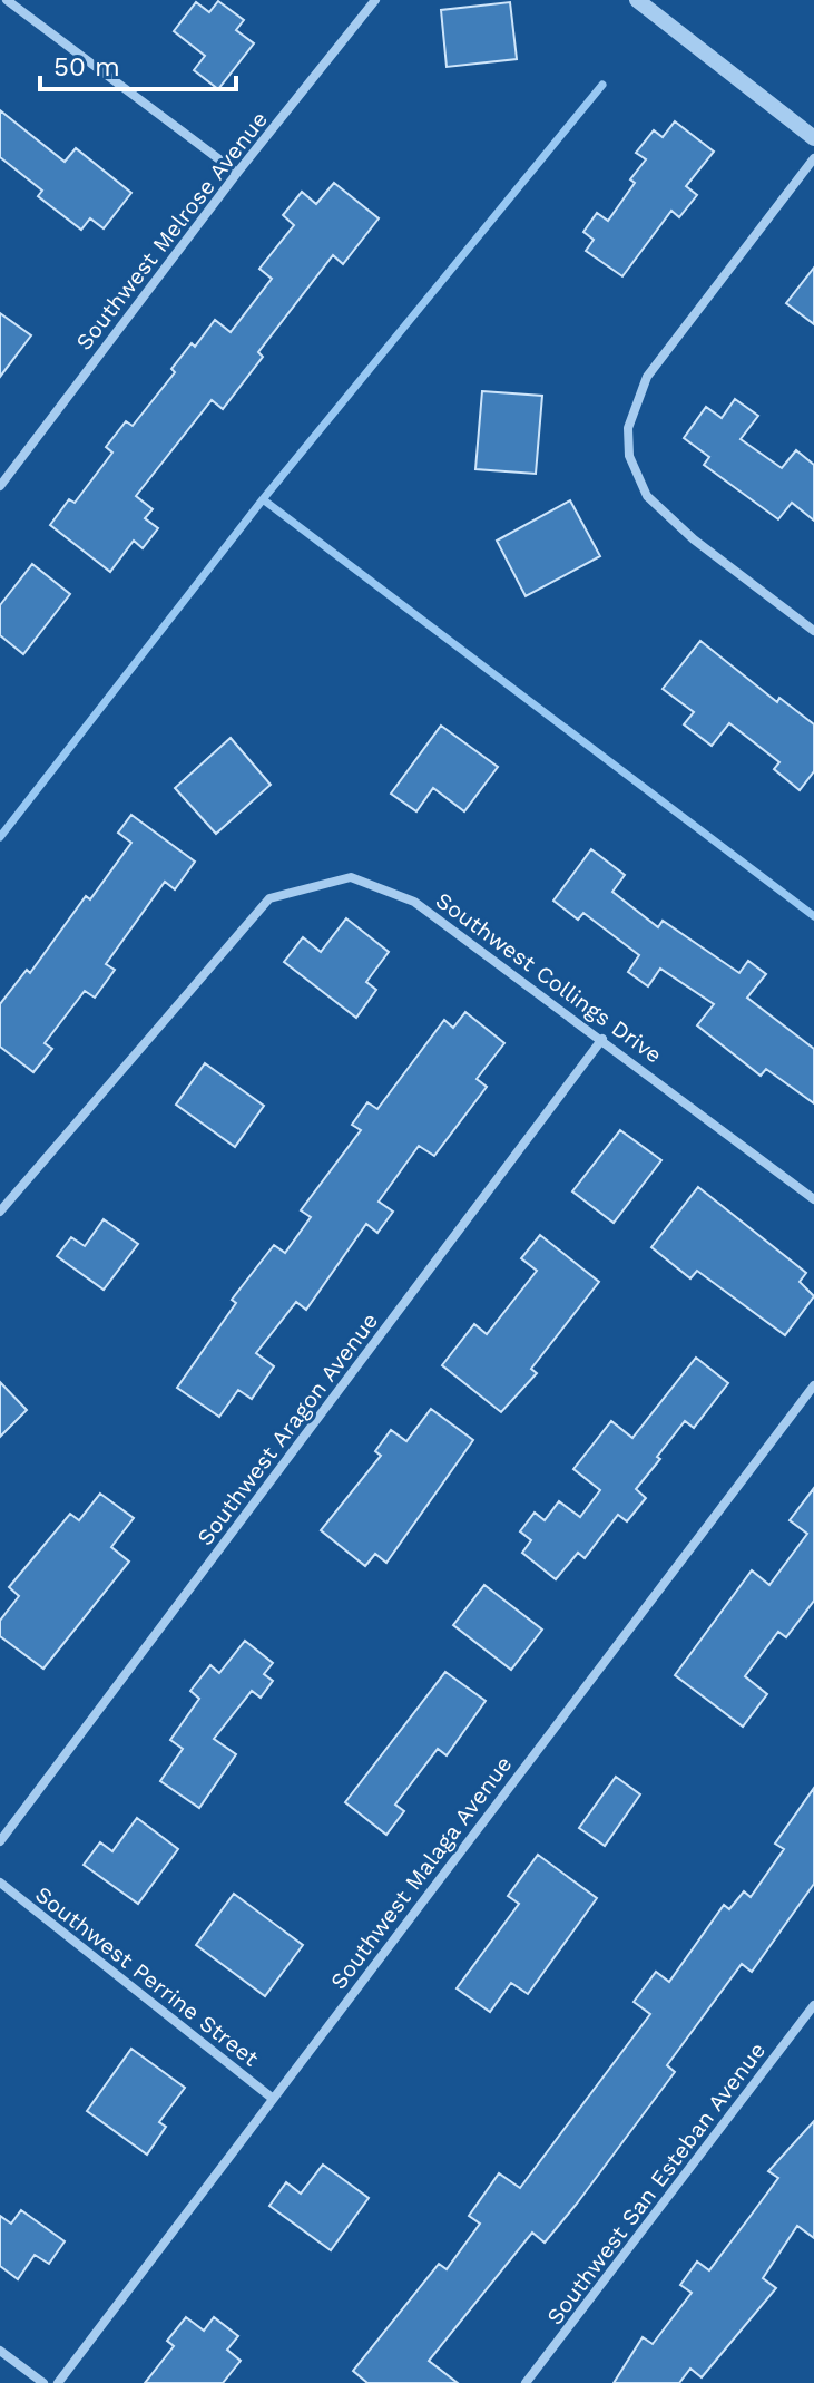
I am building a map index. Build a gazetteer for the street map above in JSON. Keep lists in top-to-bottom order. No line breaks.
{"streets":{"street":["Southwest Melrose Avenue","Southwest Collings Drive","Southwest Aragon Avenue","Southwest Malaga Avenue","Southwest Perrine Street","Southwest San Esteban Avenue"]},"crossings":[["Southwest Collings Drive","Southwest Aragon Avenue"],["Southwest Malaga Avenue","Southwest Perrine Street"]],"scale_bar":"50 m"}
